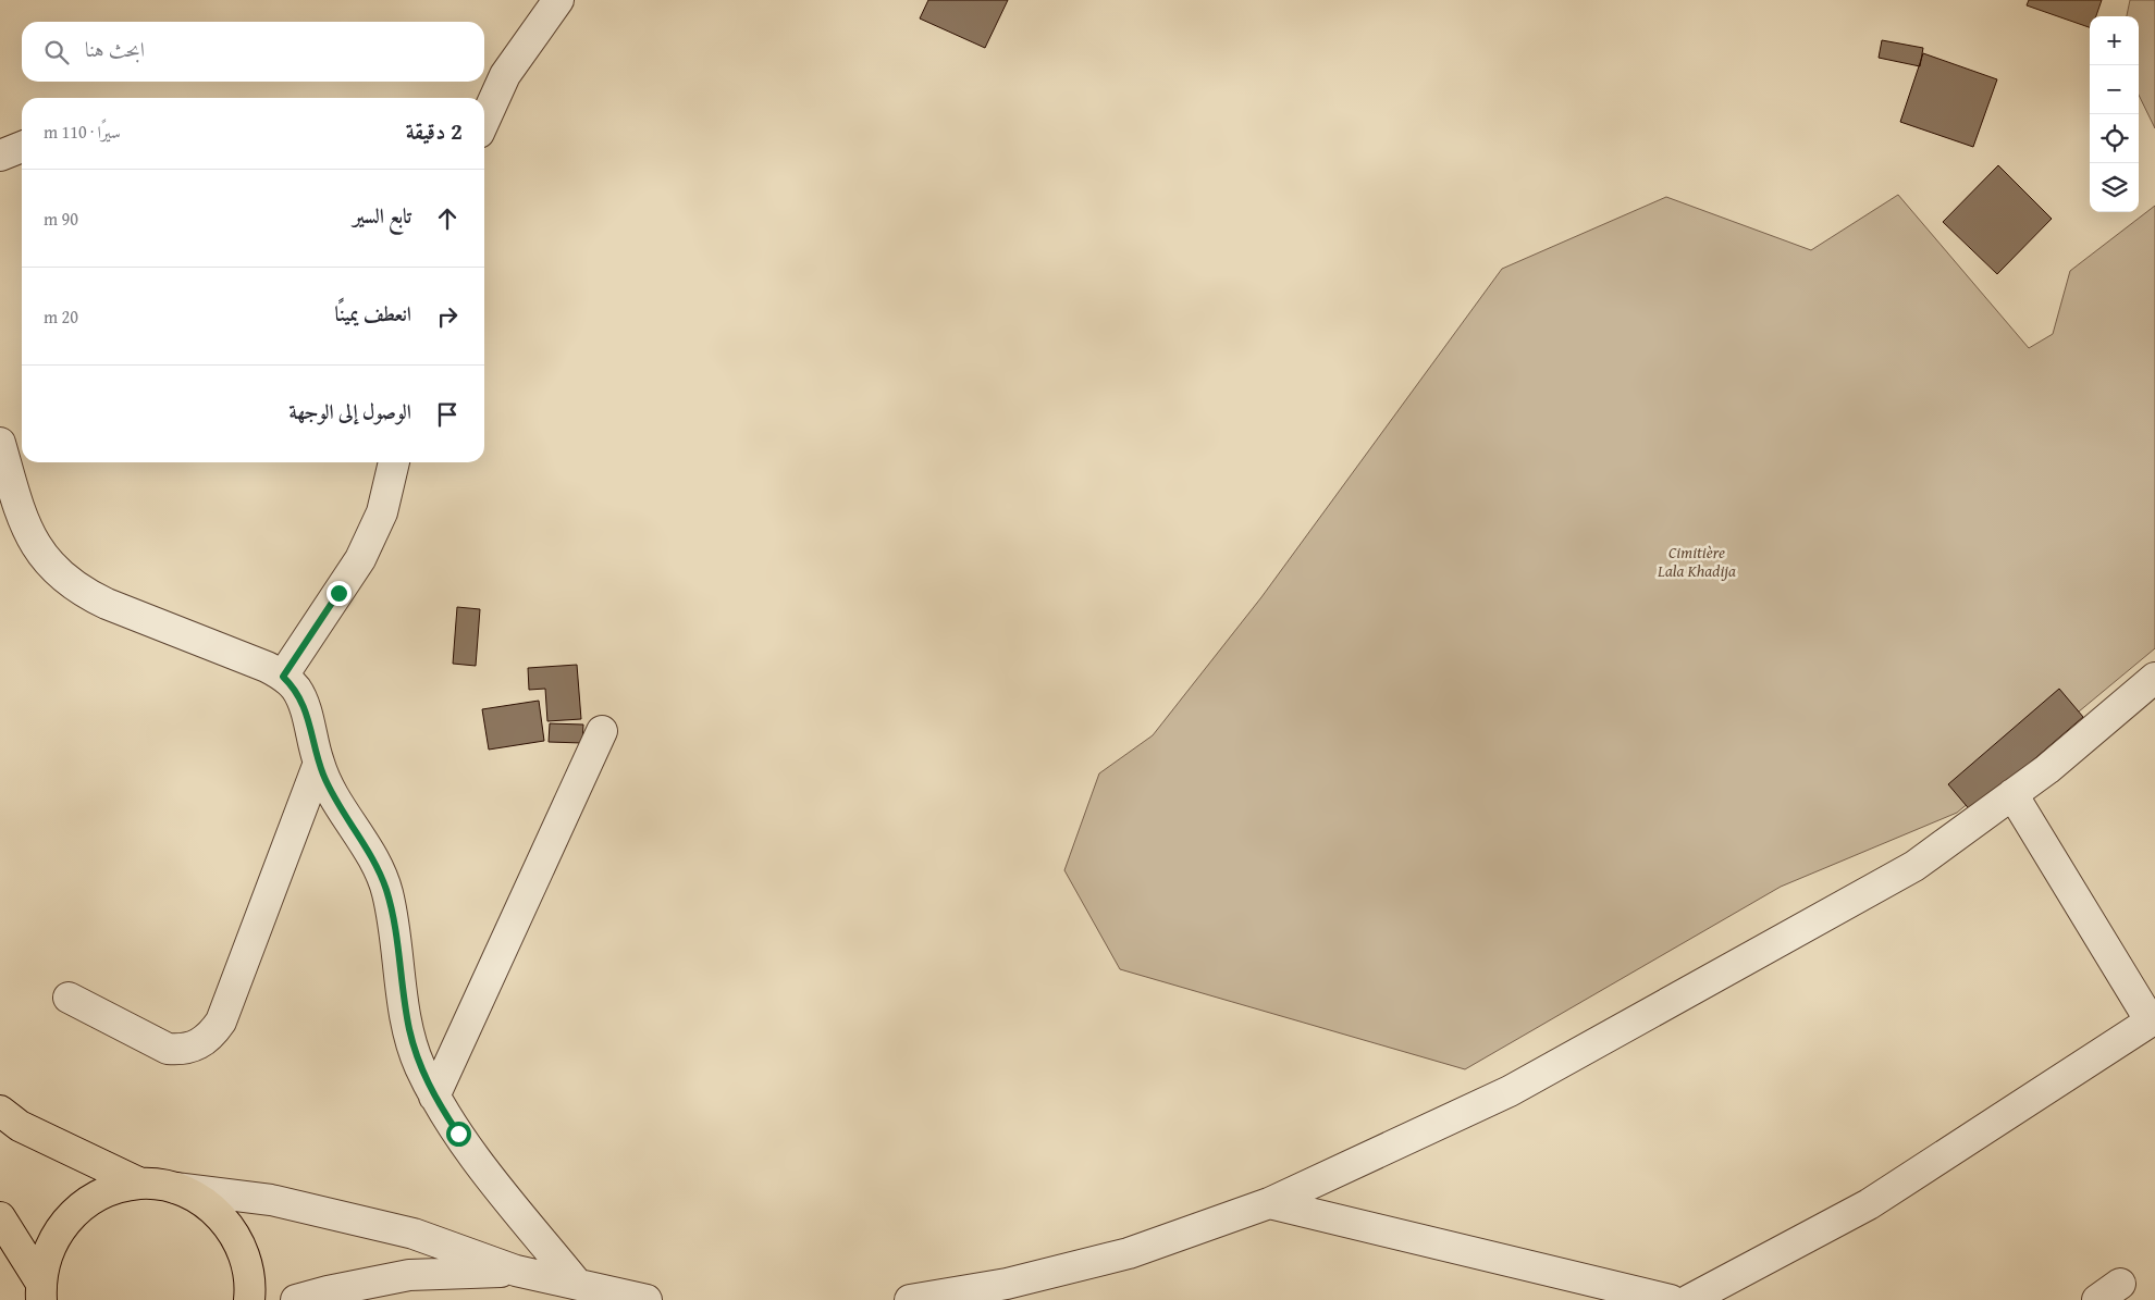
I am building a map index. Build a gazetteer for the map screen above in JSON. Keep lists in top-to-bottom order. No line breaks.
{"parks":["Cimitière Lala Khadija"],"page":{"map_buttons":["+","−"],"search":"ابحث هنا","heading":["2 دقيقة","سيرًا · 110 m"],"list":[["تابع السير","90 m"],["انعطف يمينًا","20 m"],"الوصول إلى الوجهة"]}}
